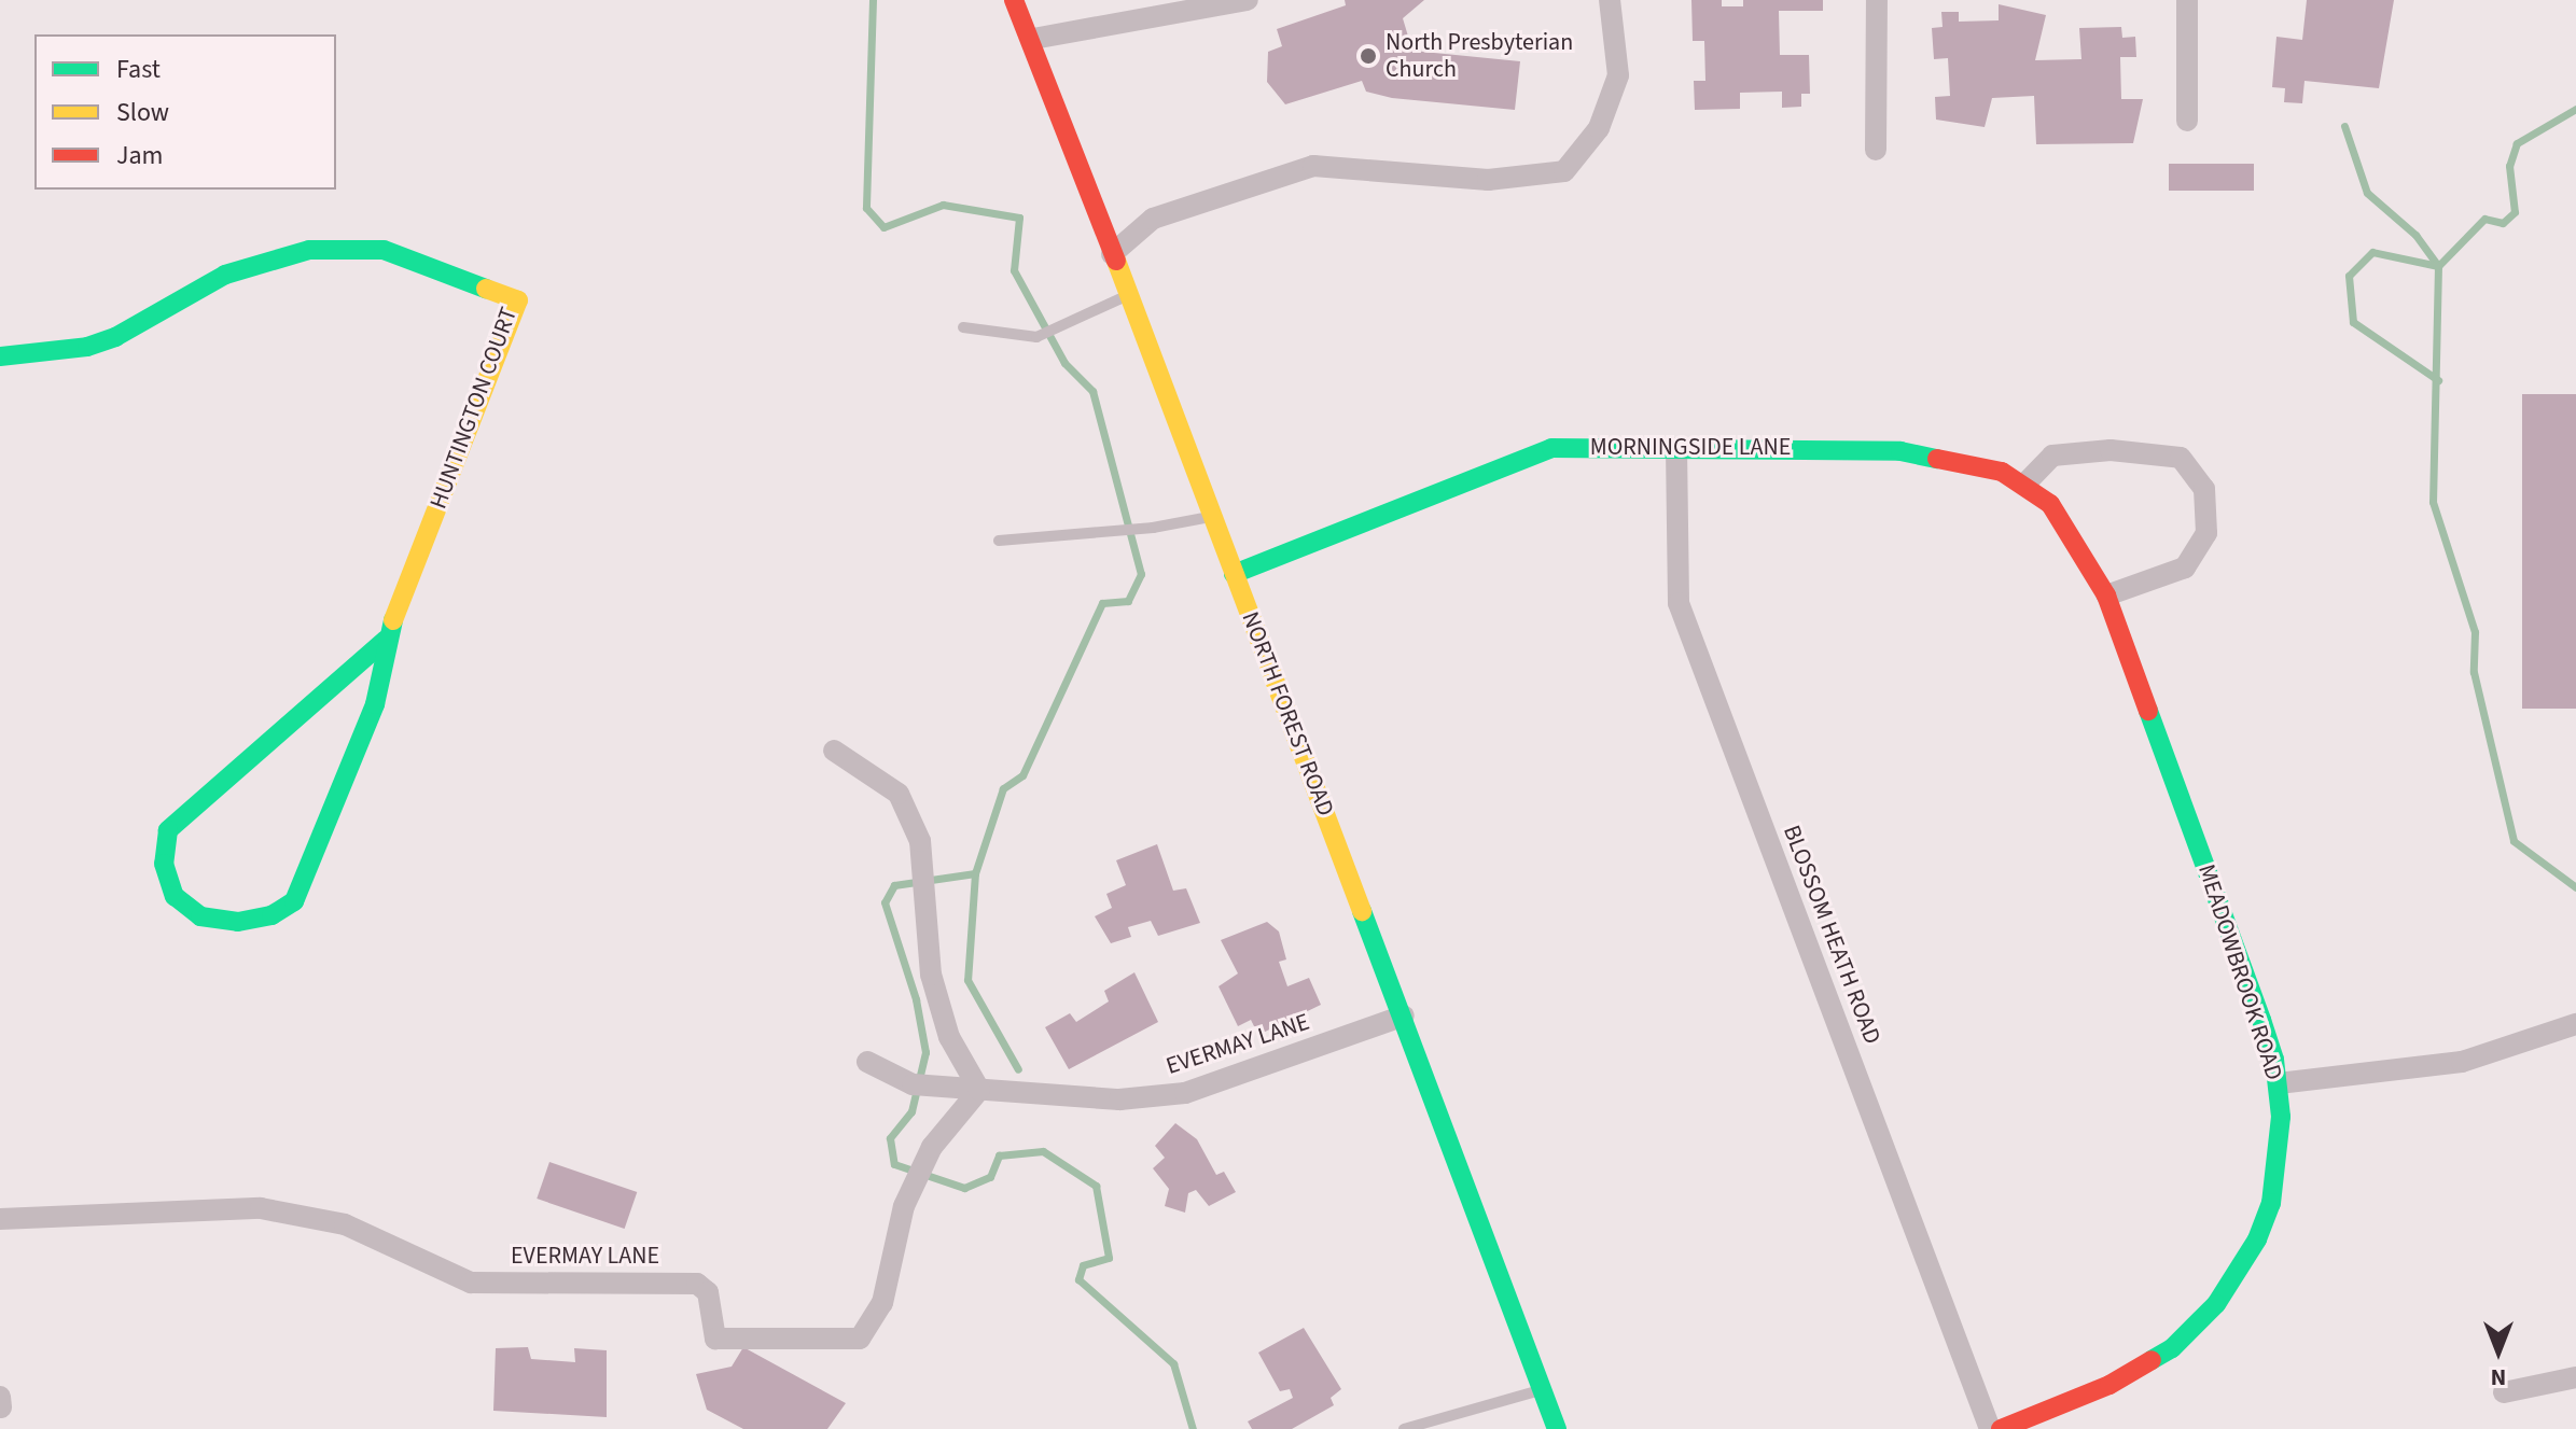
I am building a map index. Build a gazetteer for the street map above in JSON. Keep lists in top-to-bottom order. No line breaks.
{"streets":{"street":["HUNTINGTON COURT","MORNINGSIDE LANE","NORTH FOREST ROAD","BLOSSOM HEATH ROAD","MEADOWBROOK ROAD","EVERMAY LANE"]},"crossings":[["MORNINGSIDE LANE","NORTH FOREST ROAD"],["MORNINGSIDE LANE","BLOSSOM HEATH ROAD"],["MORNINGSIDE LANE","MEADOWBROOK ROAD"],["NORTH FOREST ROAD","EVERMAY LANE"]],"places":["North Presbyterian Church"],"legend":["Fast","Slow","Jam"],"north":"bottom"}
